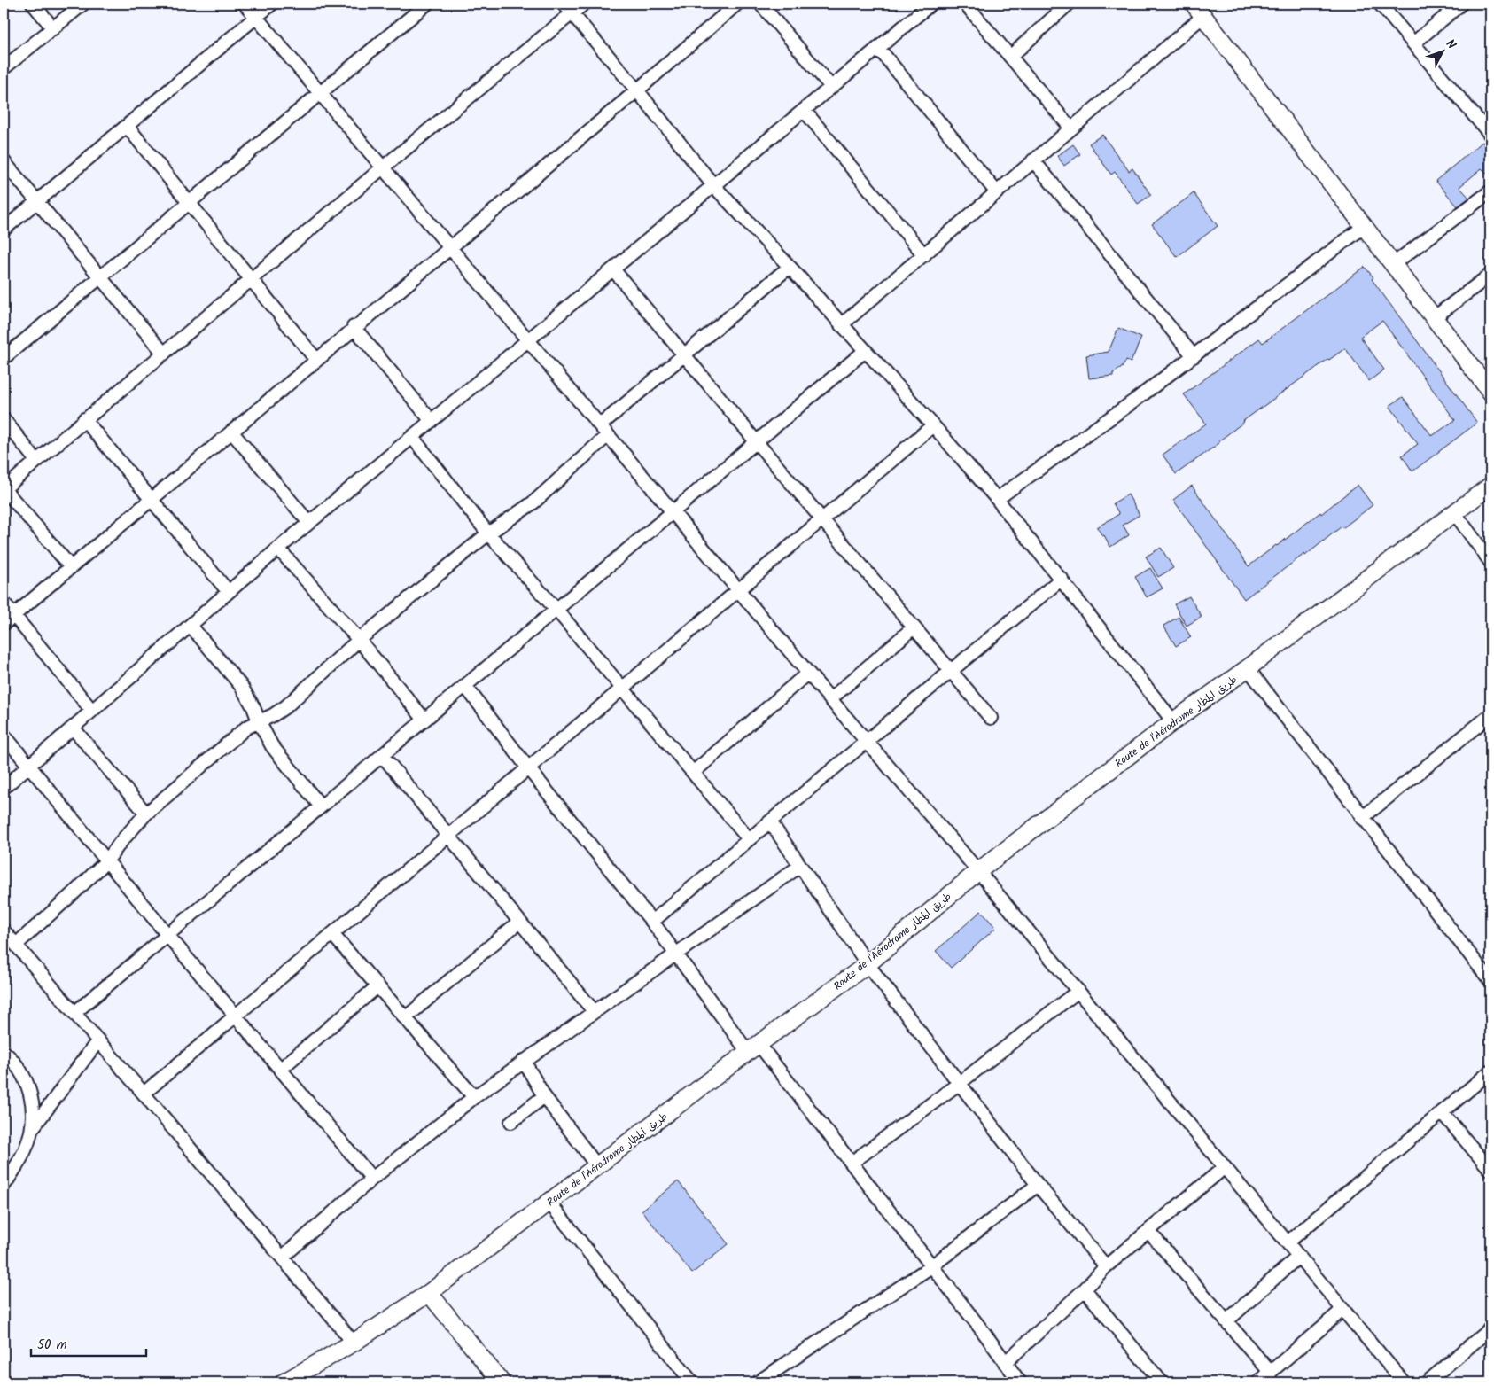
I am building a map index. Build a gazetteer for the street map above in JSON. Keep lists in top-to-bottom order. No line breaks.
{"streets":{"street":["Route de l'Aérodrome طريق المطار"]},"scale_bar":"50 m","north":"top right"}
